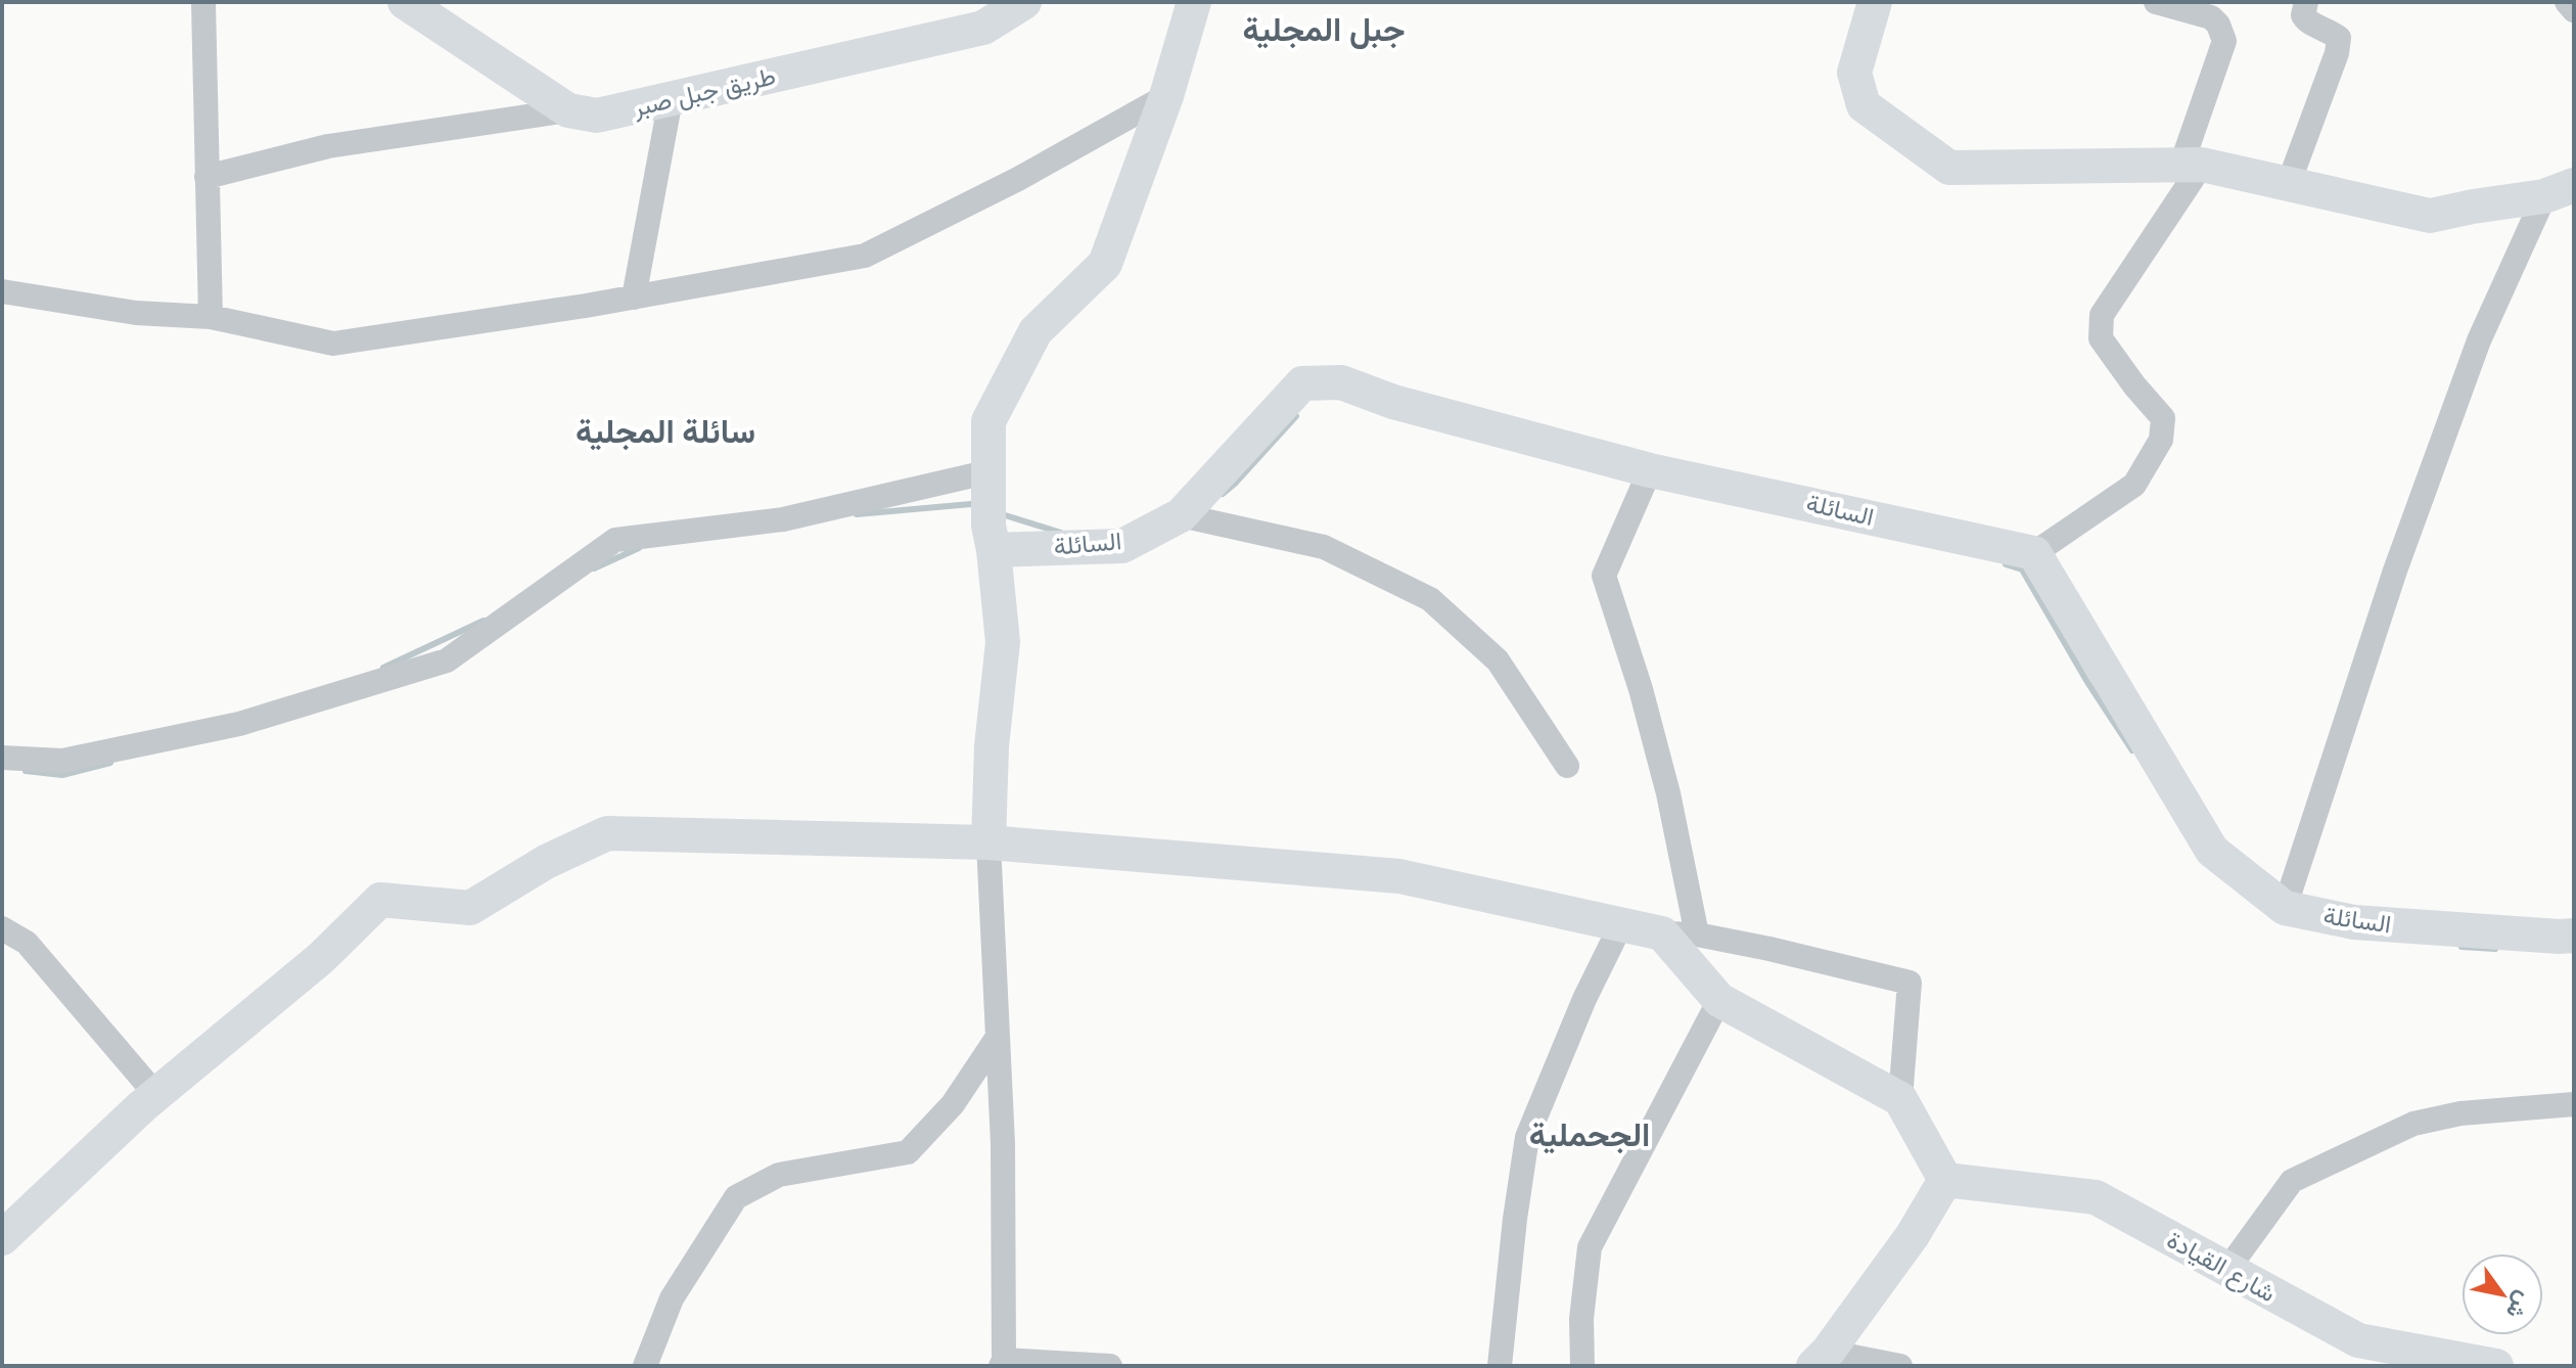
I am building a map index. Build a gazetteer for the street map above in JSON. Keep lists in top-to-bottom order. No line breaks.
{"streets":{"street":["طريق جبل صبر","السائلة","شارع القيادة"]},"districts":["جبل المجلية","سائلة المجلية","الجحملية"],"north":"bottom right"}
